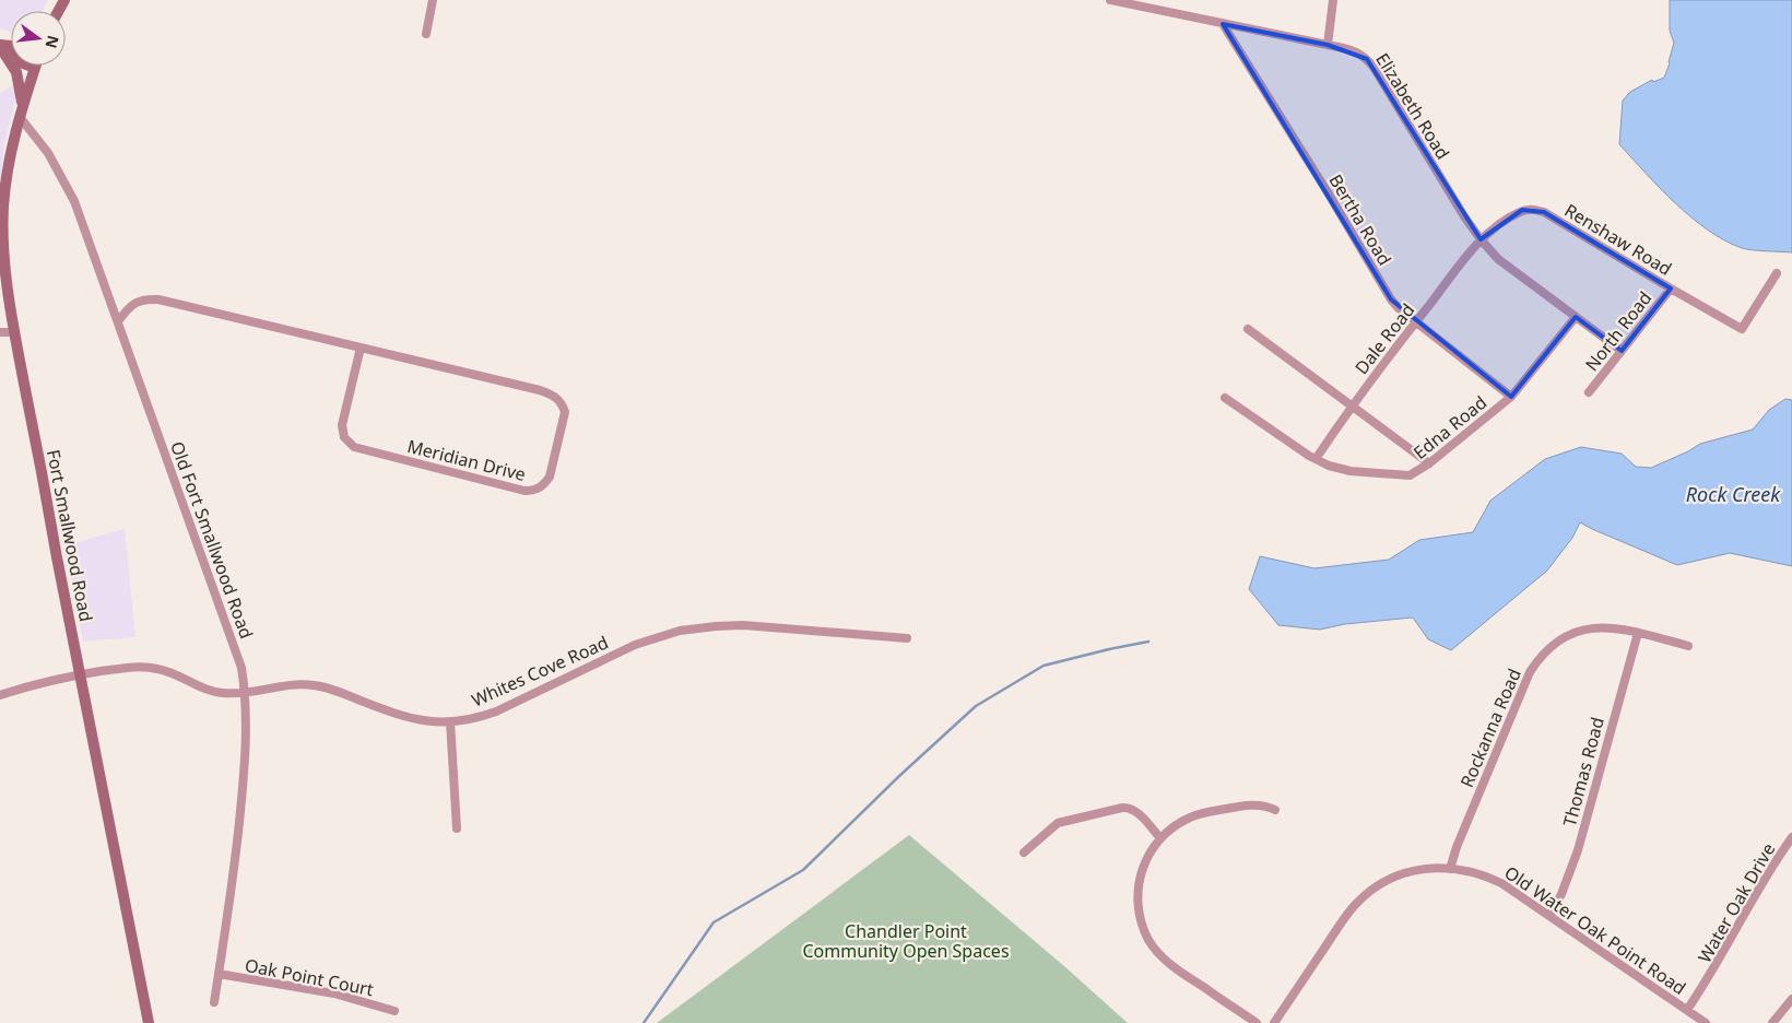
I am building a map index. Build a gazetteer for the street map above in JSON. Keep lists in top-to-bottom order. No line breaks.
{"streets":{"main road":["Fort Smallwood Road"],"street":["Elizabeth Road","Bertha Road","Renshaw Road","North Road","Dale Road","Edna Road","Meridian Drive","Old Fort Smallwood Road","Whites Cove Road","Rockanna Road","Thomas Road","Water Oak Drive","Old Water Oak Point Road","Oak Point Court"]},"crossings":[["Elizabeth Road","Bertha Road"],["Elizabeth Road","Renshaw Road"],["Elizabeth Road","North Road"],["Elizabeth Road","Dale Road"],["Elizabeth Road","Edna Road"],["Bertha Road","Dale Road"],["Bertha Road","Edna Road"],["Renshaw Road","North Road"],["Renshaw Road","Dale Road"],["Dale Road","Edna Road"],["Meridian Drive","Old Fort Smallwood Road"],["Fort Smallwood Road","Old Fort Smallwood Road"],["Fort Smallwood Road","Whites Cove Road"],["Old Fort Smallwood Road","Whites Cove Road"],["Old Fort Smallwood Road","Oak Point Court"],["Rockanna Road","Thomas Road"],["Rockanna Road","Old Water Oak Point Road"],["Thomas Road","Old Water Oak Point Road"],["Water Oak Drive","Old Water Oak Point Road"]],"water":["Rock Creek"],"parks":["Chandler Point Community Open Spaces"],"north":"right"}
